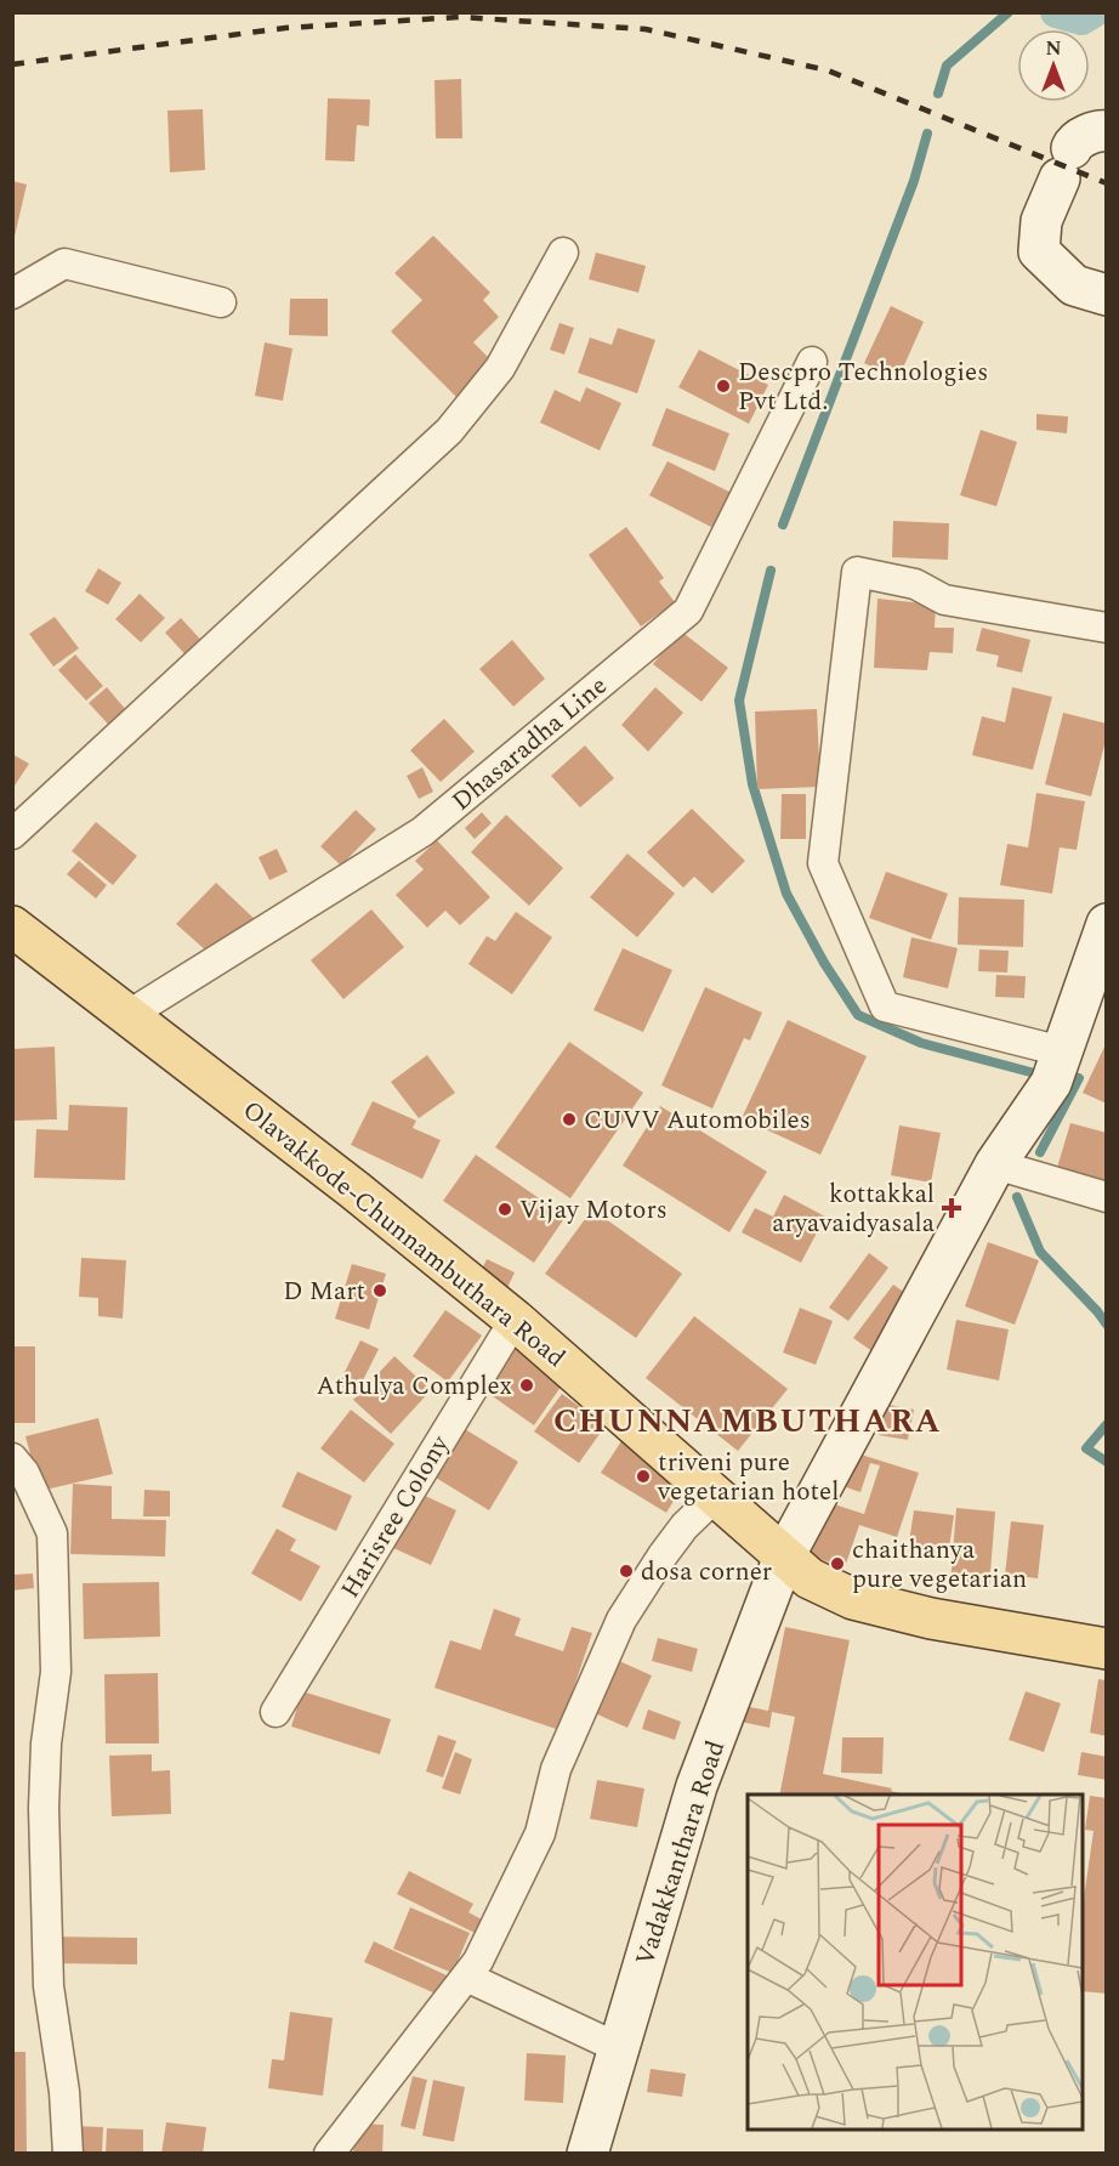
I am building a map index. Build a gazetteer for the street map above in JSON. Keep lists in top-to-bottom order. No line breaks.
{"streets":{"main road":["Olavakkode-Chunnambuthara Road"],"street":["Dhasaradha Line","Harisree Colony","Vadakkanthara Road"]},"crossings":[["Dhasaradha Line","Olavakkode-Chunnambuthara Road"],["Olavakkode-Chunnambuthara Road","Harisree Colony"],["Olavakkode-Chunnambuthara Road","Vadakkanthara Road"]],"districts":["CHUNNAMBUTHARA"],"places":{"other":["Descpro Technologies Pvt Ltd.","CUVV Automobiles","Vijay Motors","D Mart","Athulya Complex","triveni pure vegetarian hotel","chaithanya pure vegetarian","dosa corner"],"health":["kottakkal aryavaidyasala"]},"north":"top"}
